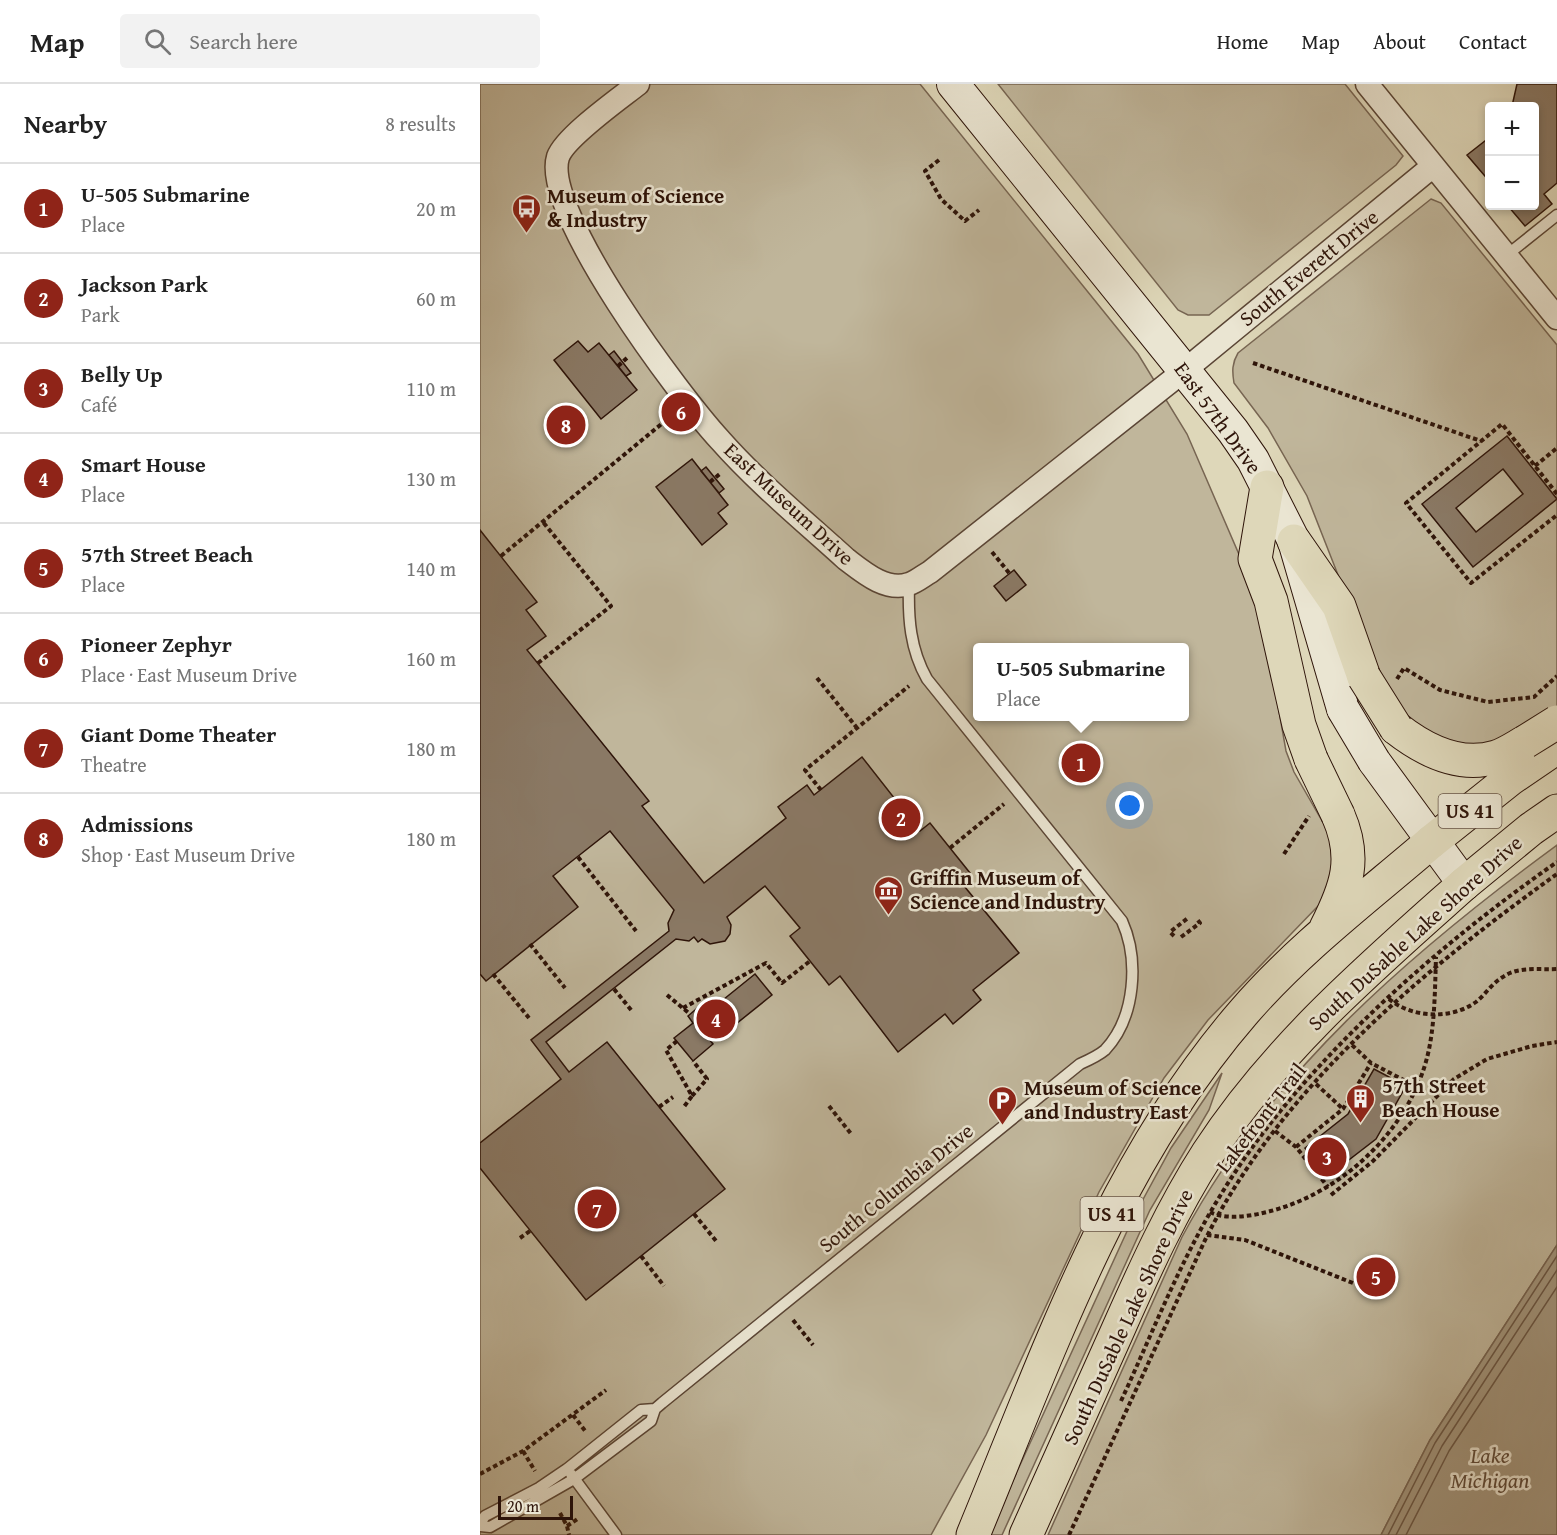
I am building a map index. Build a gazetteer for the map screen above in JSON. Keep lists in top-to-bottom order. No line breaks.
{"streets":{"highway":["US 41","South DuSable Lake Shore Drive"],"main road":["East 57th Drive"],"street":["South Everett Drive","East Museum Drive"],"lane":["South Columbia Drive"],"path":["Lakefront Trail"]},"crossings":[["South Everett Drive","East 57th Drive"],["East 57th Drive","US 41"],["East 57th Drive","South DuSable Lake Shore Drive"],["East Museum Drive","South Columbia Drive"]],"water":["Lake Michigan"],"places":{"bus stop":["Museum of Science & Industry"],"museum":["Griffin Museum of Science and Industry"],"building":["57th Street Beach House"],"parking":["Museum of Science and Industry East"]},"scale_bar":"20 m","page":{"header":"Map","search":"Search here","nav":["Home","Map","About","Contact"],"heading":["Nearby","8 results"],"map_buttons":["+","−"],"list":[{"mark":"1","name":"U-505 Submarine","note":"Place","value":"20 m"},{"mark":"2","name":"Jackson Park","note":"Park","value":"60 m"},{"mark":"3","name":"Belly Up","note":"Café","value":"110 m"},{"mark":"4","name":"Smart House","note":"Place","value":"130 m"},{"mark":"5","name":"57th Street Beach","note":"Place","value":"140 m"},{"mark":"6","name":"Pioneer Zephyr","note":"Place · East Museum Drive","value":"160 m"},{"mark":"7","name":"Giant Dome Theater","note":"Theatre","value":"180 m"},{"mark":"8","name":"Admissions","note":"Shop · East Museum Drive","value":"180 m"}],"pins":["6","8","1","2","4","3","7","5"],"popup":["U-505 Submarine","Place"],"scale":"20 m"}}
